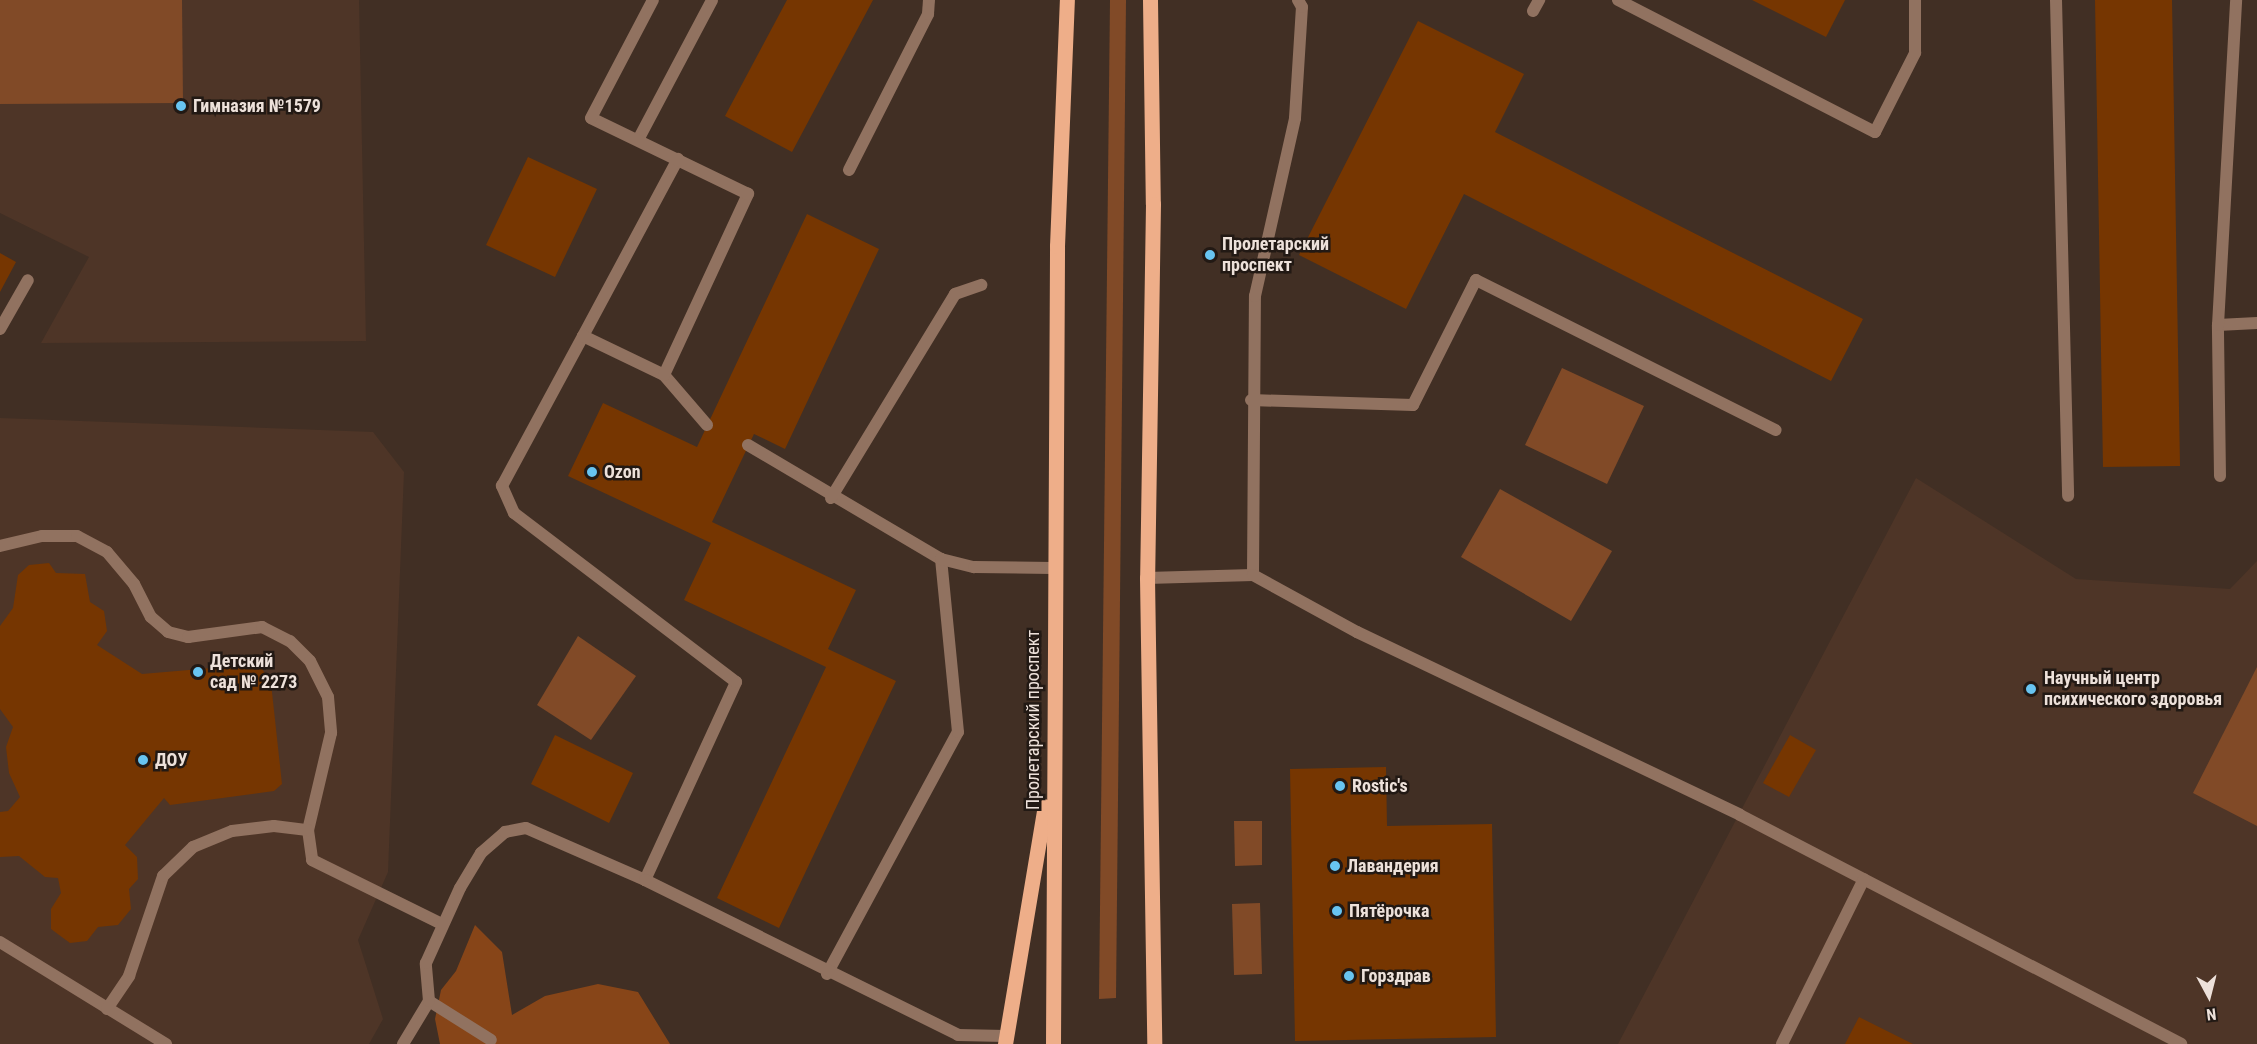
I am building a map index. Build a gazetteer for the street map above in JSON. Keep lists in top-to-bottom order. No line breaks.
{"streets":{"main road":["Пролетарский проспект"]},"places":["Гимназия №1579","Пролетарский проспект","Ozon","Детский сад № 2273","Научный центр психического здоровья","ДОУ","Rostic's","Лавандерия","Пятёрочка","Горздрав"],"north":"bottom"}
